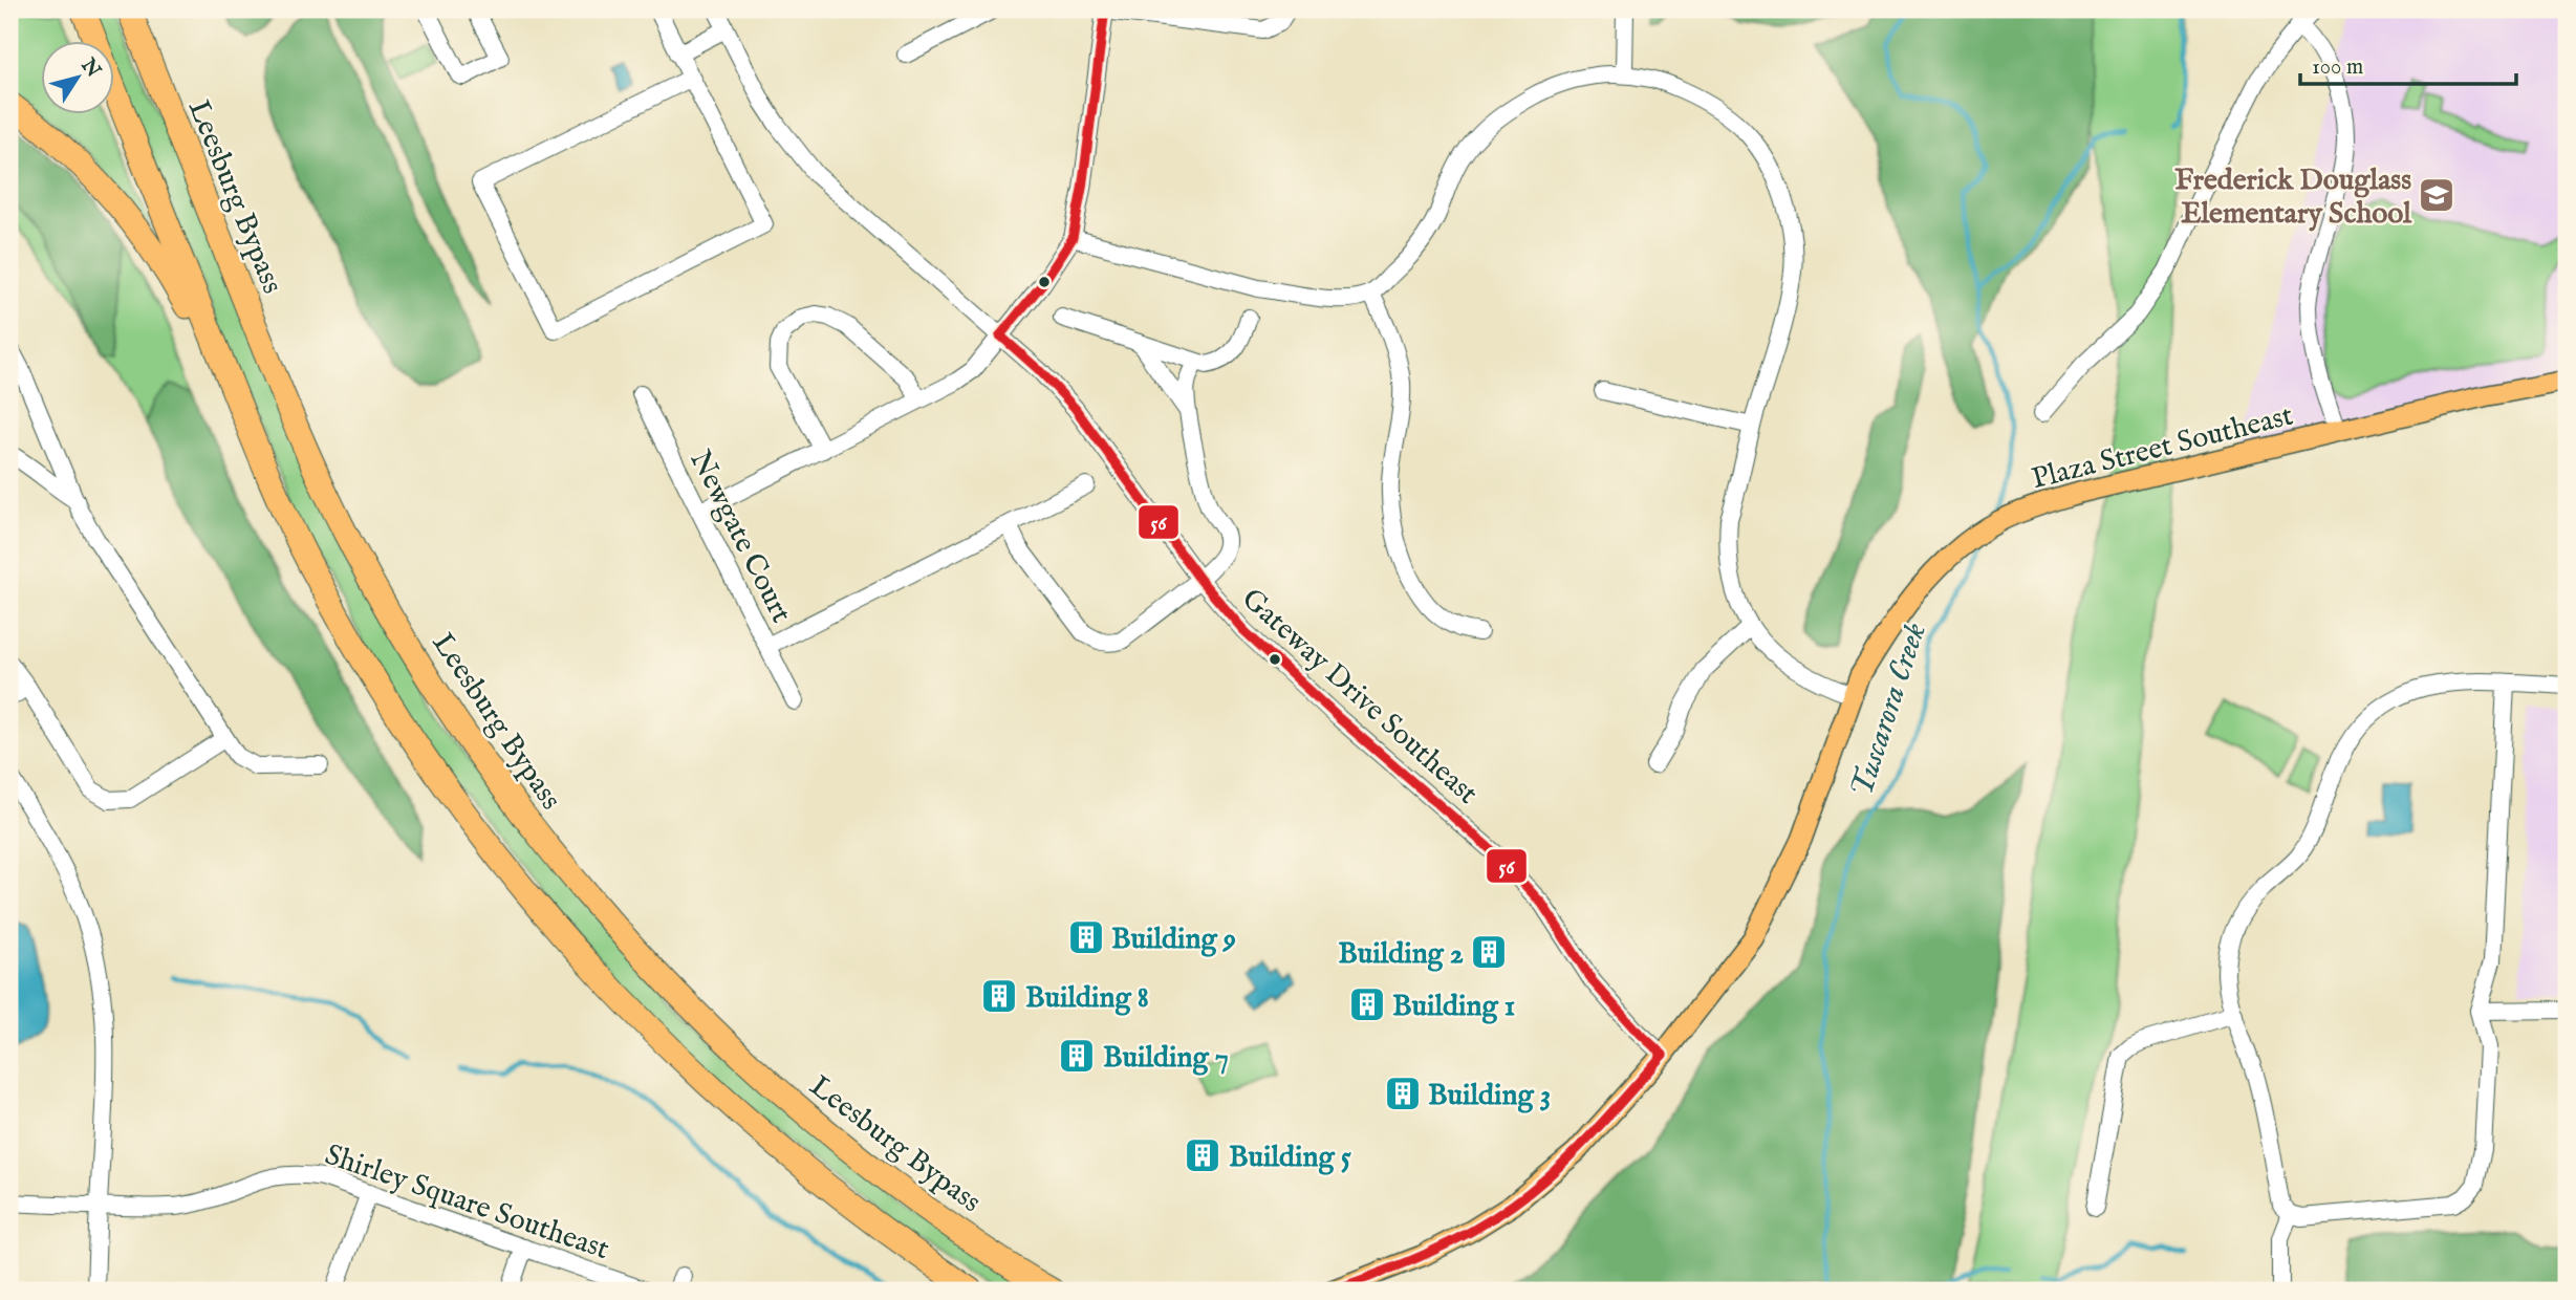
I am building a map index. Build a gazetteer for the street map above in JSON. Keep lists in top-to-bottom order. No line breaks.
{"streets":{"highway":["Leesburg Bypass"],"main road":["Plaza Street Southeast"],"street":["Newgate Court","Gateway Drive Southeast","Shirley Square Southeast"]},"crossings":[["Plaza Street Southeast","Gateway Drive Southeast"]],"water":["Tuscarora Creek"],"places":{"school or university":["Frederick Douglass Elementary School"],"building":["Building 9","Building 2","Building 8","Building 1","Building 7","Building 3","Building 5"]},"lines":["transit line 56"],"scale_bar":"100 m","north":"top right"}
